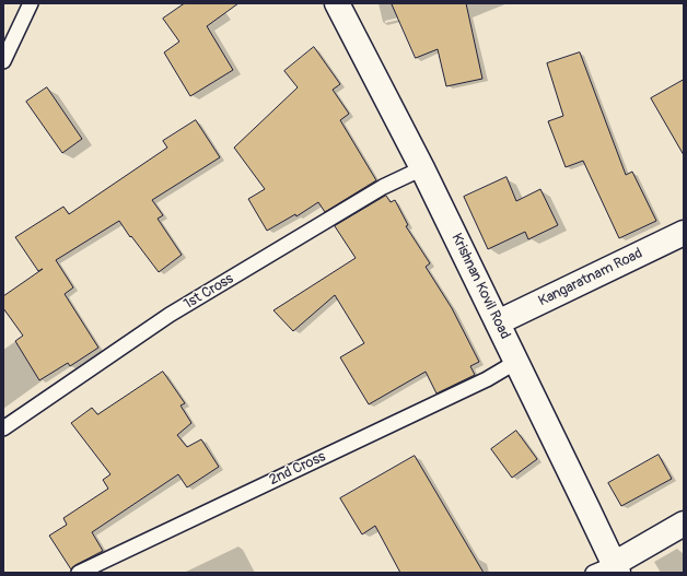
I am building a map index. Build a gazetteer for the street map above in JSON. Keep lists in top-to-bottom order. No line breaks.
{"streets":{"street":["Kangaratnam Road","Krishnan Kovil Road"],"lane":["1st Cross","2nd Cross"]},"crossings":[["Kangaratnam Road","Krishnan Kovil Road"],["Krishnan Kovil Road","1st Cross"],["Krishnan Kovil Road","2nd Cross"]]}
